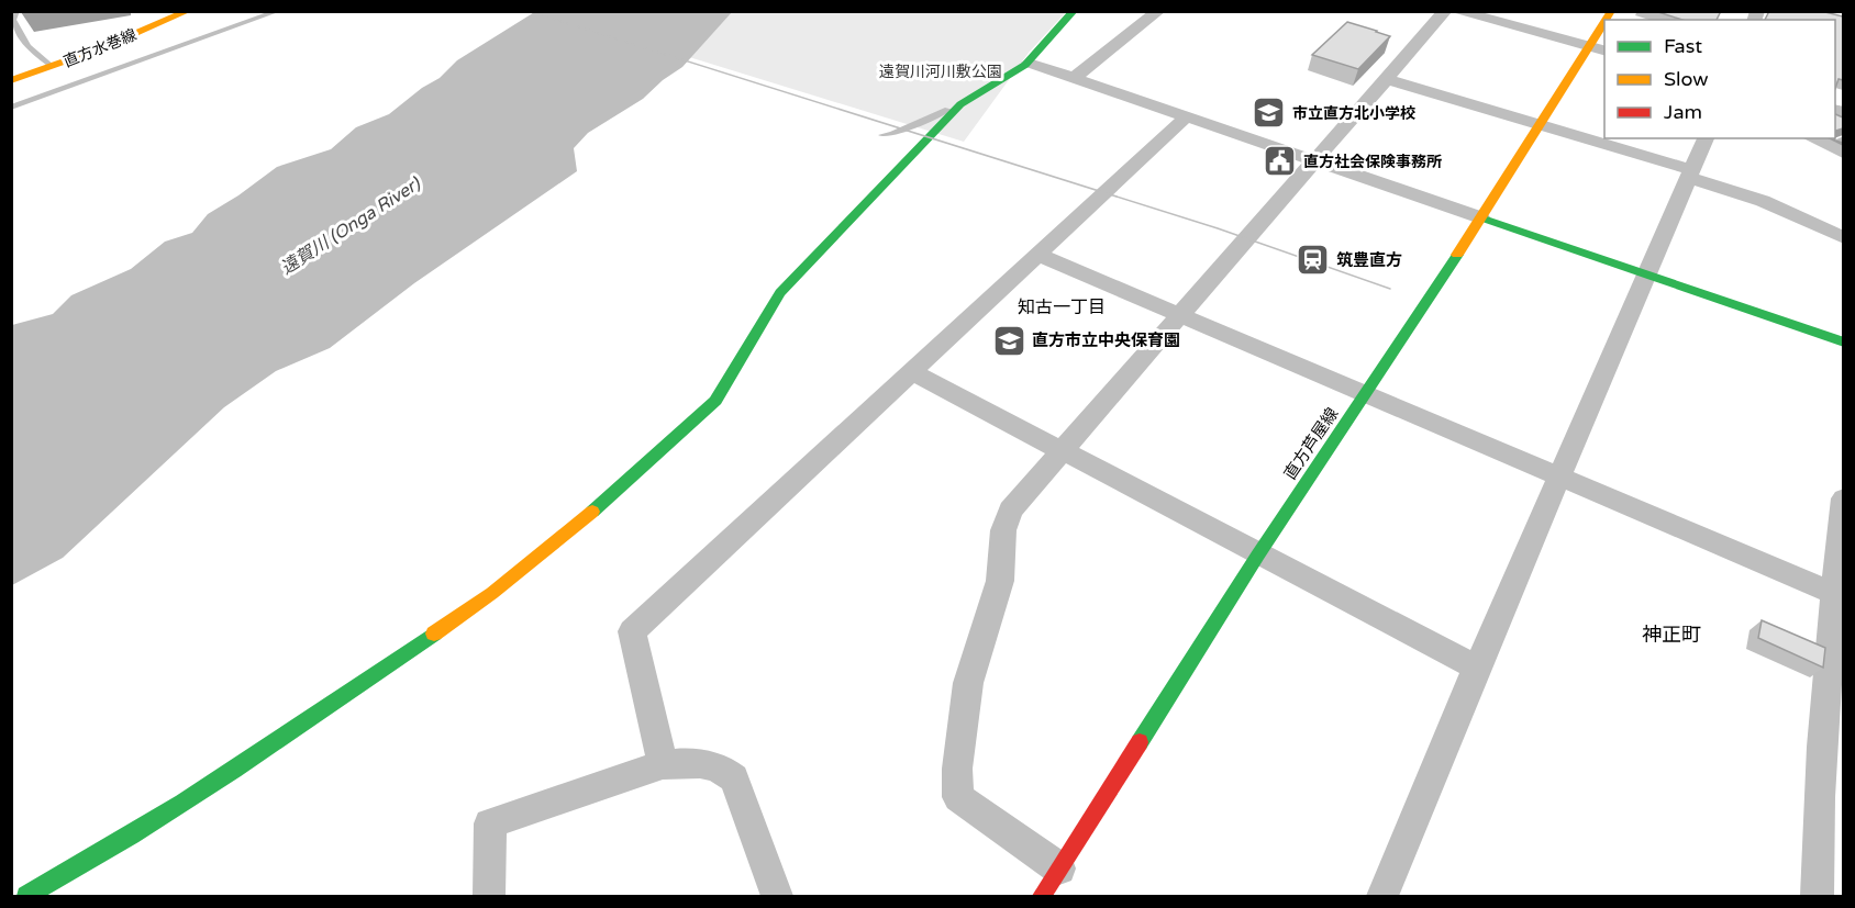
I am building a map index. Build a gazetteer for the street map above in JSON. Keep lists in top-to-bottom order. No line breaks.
{"streets":{"street":["直方水巻線","直方芦屋線"]},"districts":["知古一丁目","神正町"],"water":["遠賀川 (Onga River)"],"parks":["遠賀川河川敷公園"],"places":{"school or university":["市立直方北小学校","直方市立中央保育園"],"public building":["直方社会保険事務所"],"station":["筑豊直方"]},"legend":["Fast","Slow","Jam"]}
